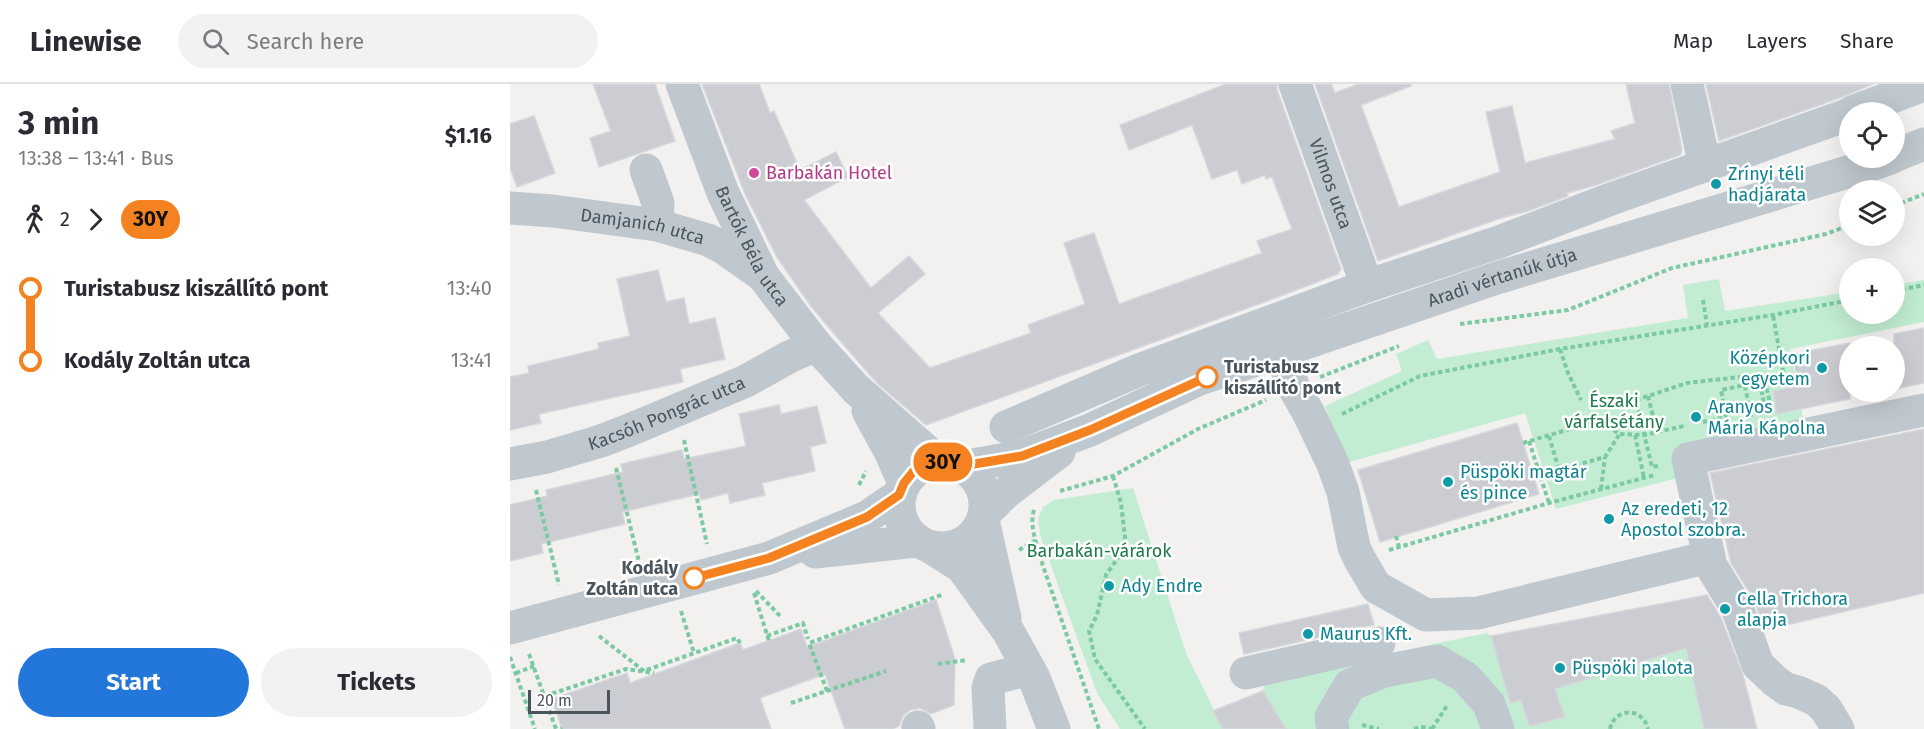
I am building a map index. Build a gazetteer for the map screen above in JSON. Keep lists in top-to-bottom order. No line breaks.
{"streets":{"street":["Vilmos utca","Damjanich utca","Bartók Béla utca","Aradi vértanúk útja","Kacsóh Pongrác utca"]},"crossings":[["Vilmos utca","Aradi vértanúk útja"],["Damjanich utca","Bartók Béla utca"],["Bartók Béla utca","Aradi vértanúk útja"],["Bartók Béla utca","Kacsóh Pongrác utca"]],"parks":["Északi várfalsétány","Barbakán-várárok"],"places":["Barbakán Hotel","Zrínyi téli hadjárata","Középkori egyetem","Turistabusz kiszállító pont","Aranyos Mária Kápolna","Püspöki magtár és pince","Az eredeti, 12 Apostol szobra.","Kodály Zoltán utca","Ady Endre","Cella Trichora alapja","Maurus Kft.","Püspöki palota"],"lines":["bus line 30Y"],"scale_bar":"20 m","page":{"header":"Linewise","search":"Search here","nav":["Map","Layers","Share"],"heading":["3 min","13:38 – 13:41 · Bus","$1.16"],"on_map":"30Y","map_buttons":["+","−"],"legs":["2","30Y"],"list":[{"name":"Turistabusz kiszállító pont","value":"13:40"},{"name":"Kodály Zoltán utca","value":"13:41"}],"buttons":["Start","Tickets"],"scale":"20 m"}}
